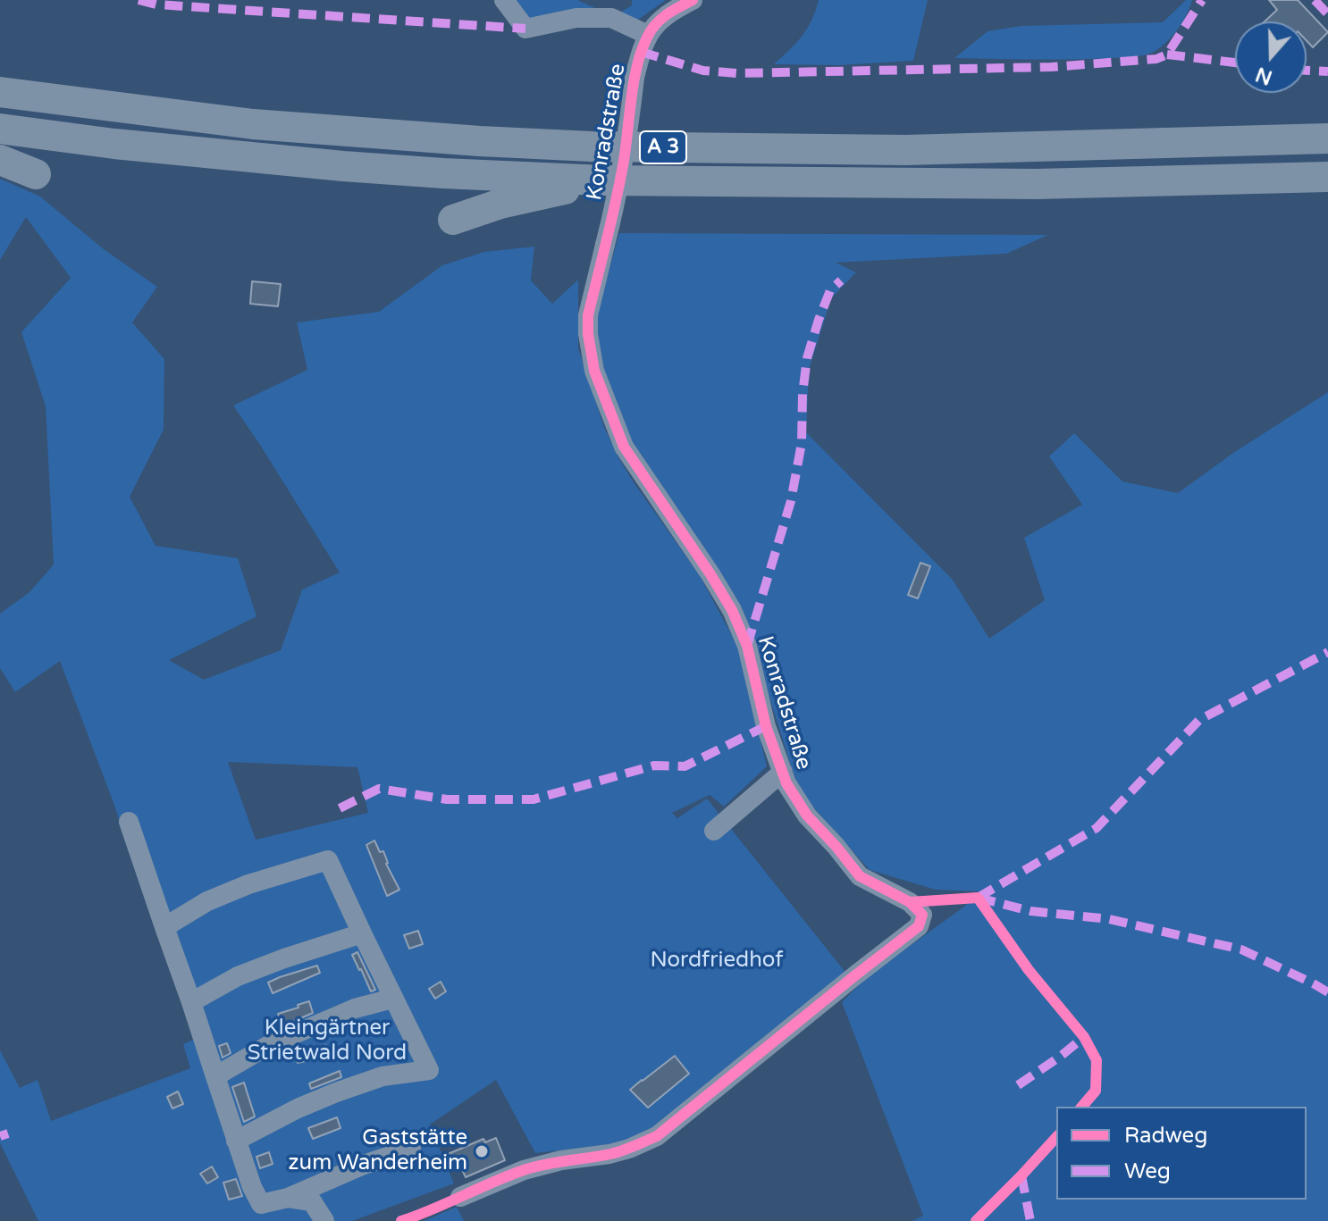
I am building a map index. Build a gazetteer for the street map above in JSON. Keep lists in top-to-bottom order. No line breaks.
{"streets":{"highway":["A 3"],"street":["Konradstraße"]},"parks":["Nordfriedhof","Kleingärtner Strietwald Nord"],"places":["Gaststätte zum Wanderheim"],"legend":["Radweg","Weg"],"north":"bottom"}
